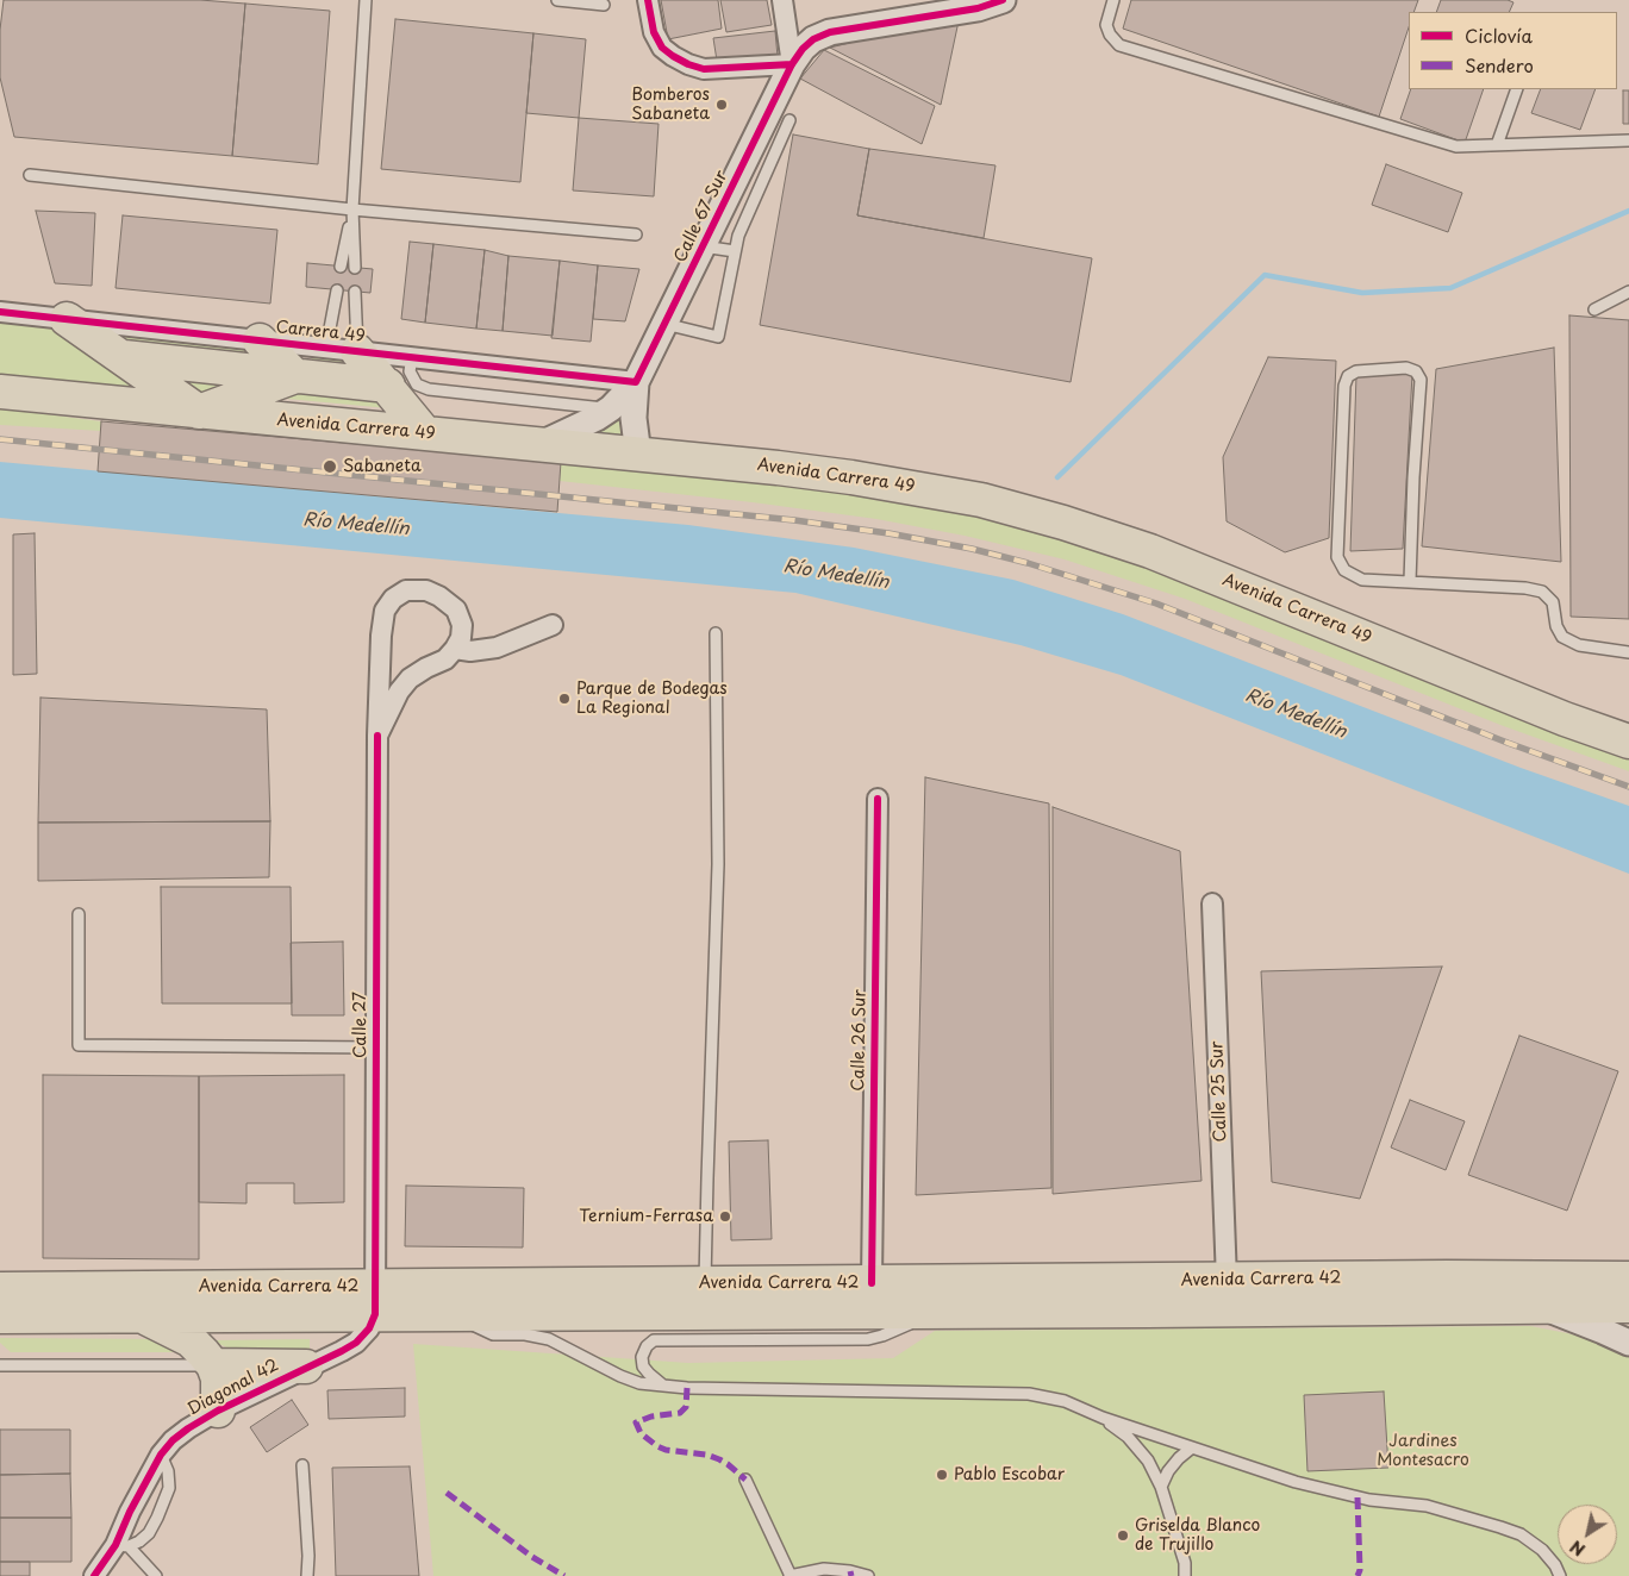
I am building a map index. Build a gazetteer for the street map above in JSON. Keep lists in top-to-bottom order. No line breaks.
{"streets":{"highway":["Avenida Carrera 49","Avenida Carrera 42"],"street":["Calle 67 Sur","Carrera 49","Calle 27","Calle 26 Sur","Calle 25 Sur","Diagonal 42"]},"crossings":[["Calle 67 Sur","Carrera 49"],["Calle 67 Sur","Avenida Carrera 49"],["Calle 27","Avenida Carrera 42"],["Calle 27","Diagonal 42"],["Calle 26 Sur","Avenida Carrera 42"],["Calle 25 Sur","Avenida Carrera 42"],["Avenida Carrera 42","Diagonal 42"]],"water":["Río Medellín"],"parks":["Jardines Montesacro"],"places":["Bomberos Sabaneta","Sabaneta","Parque de Bodegas La Regional","Ternium-Ferrasa","Pablo Escobar","Griselda Blanco de Trujillo"],"legend":["Ciclovía","Sendero"],"north":"bottom left"}
